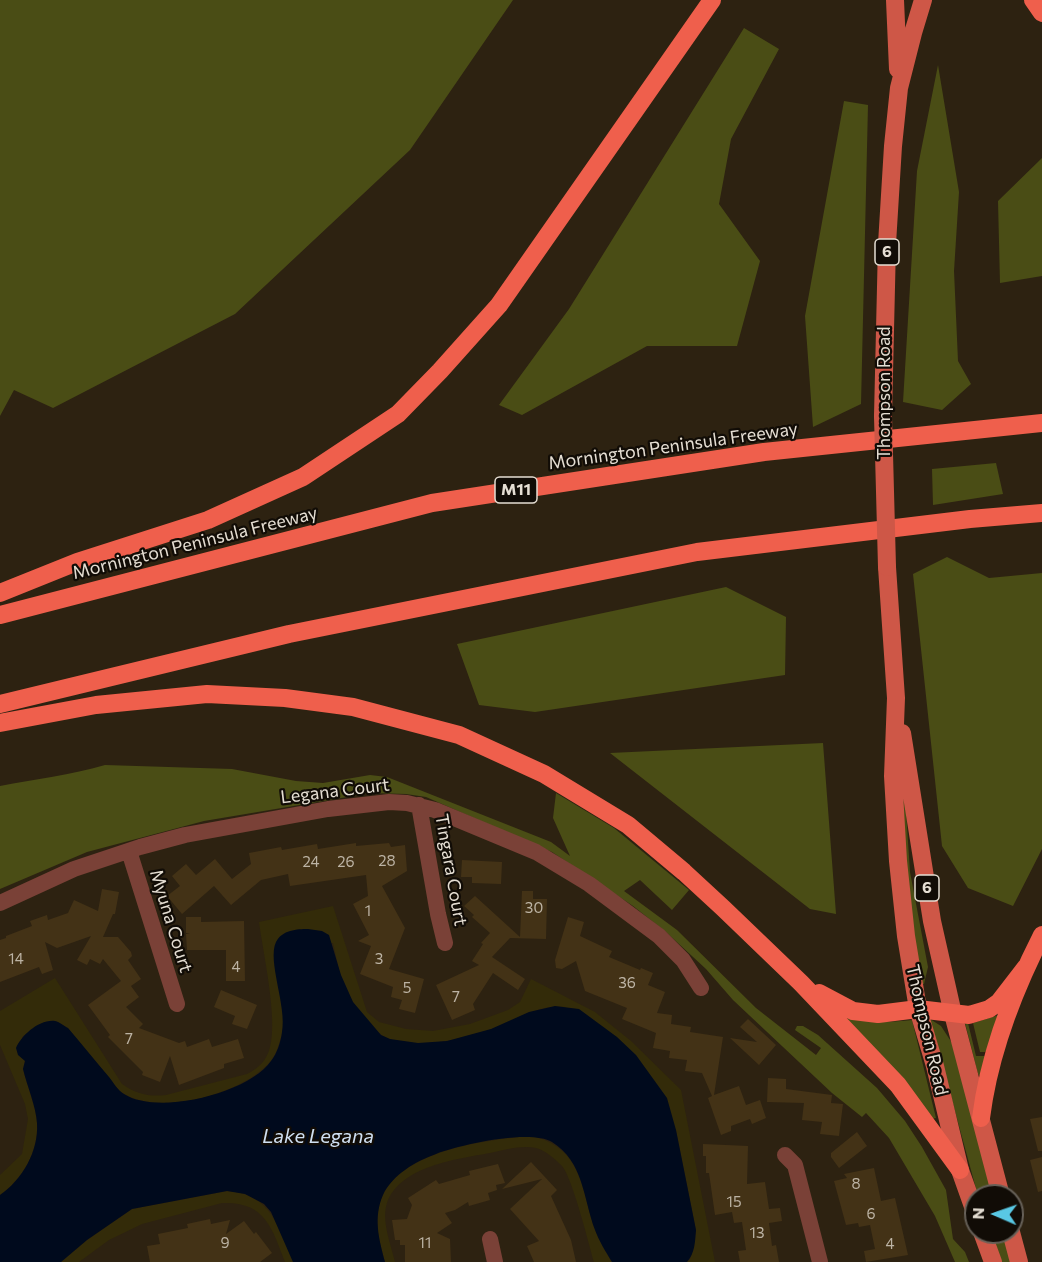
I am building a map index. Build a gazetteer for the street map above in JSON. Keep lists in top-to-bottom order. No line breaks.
{"streets":{"highway":["Mornington Peninsula Freeway","M11"],"main road":["6","Thompson Road"],"street":["Legana Court","Tingara Court","Myuna Court"]},"crossings":[["Legana Court","Tingara Court"],["Legana Court","Myuna Court"]],"water":["Lake Legana"],"house_numbers":["28","24","26","30","1","14","3","4","36","5","7","7","8","15","6","13","9","11","4"],"north":"left"}
